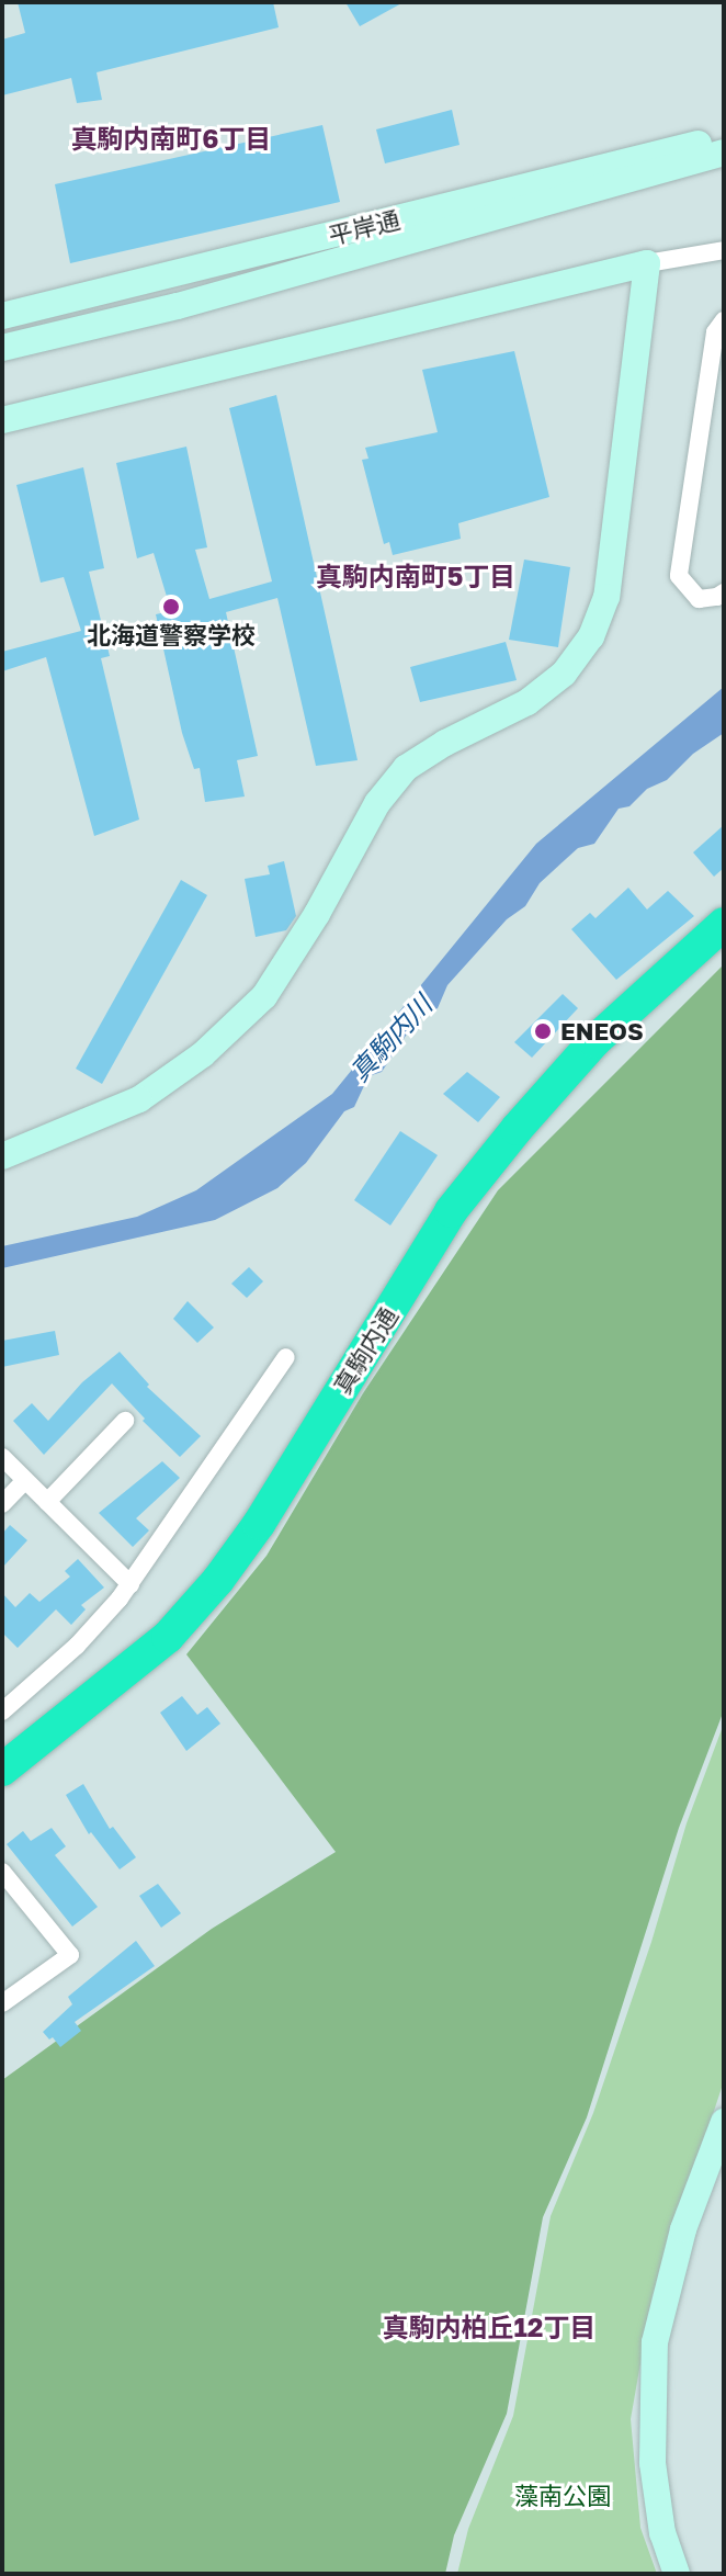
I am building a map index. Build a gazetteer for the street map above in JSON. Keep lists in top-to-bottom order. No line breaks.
{"streets":{"highway":["真駒内通"],"street":["平岸通"]},"districts":["真駒内南町6丁目","真駒内南町5丁目","真駒内柏丘12丁目"],"water":["真駒内川"],"parks":["藻南公園"],"places":["北海道警察学校","ENEOS"]}
